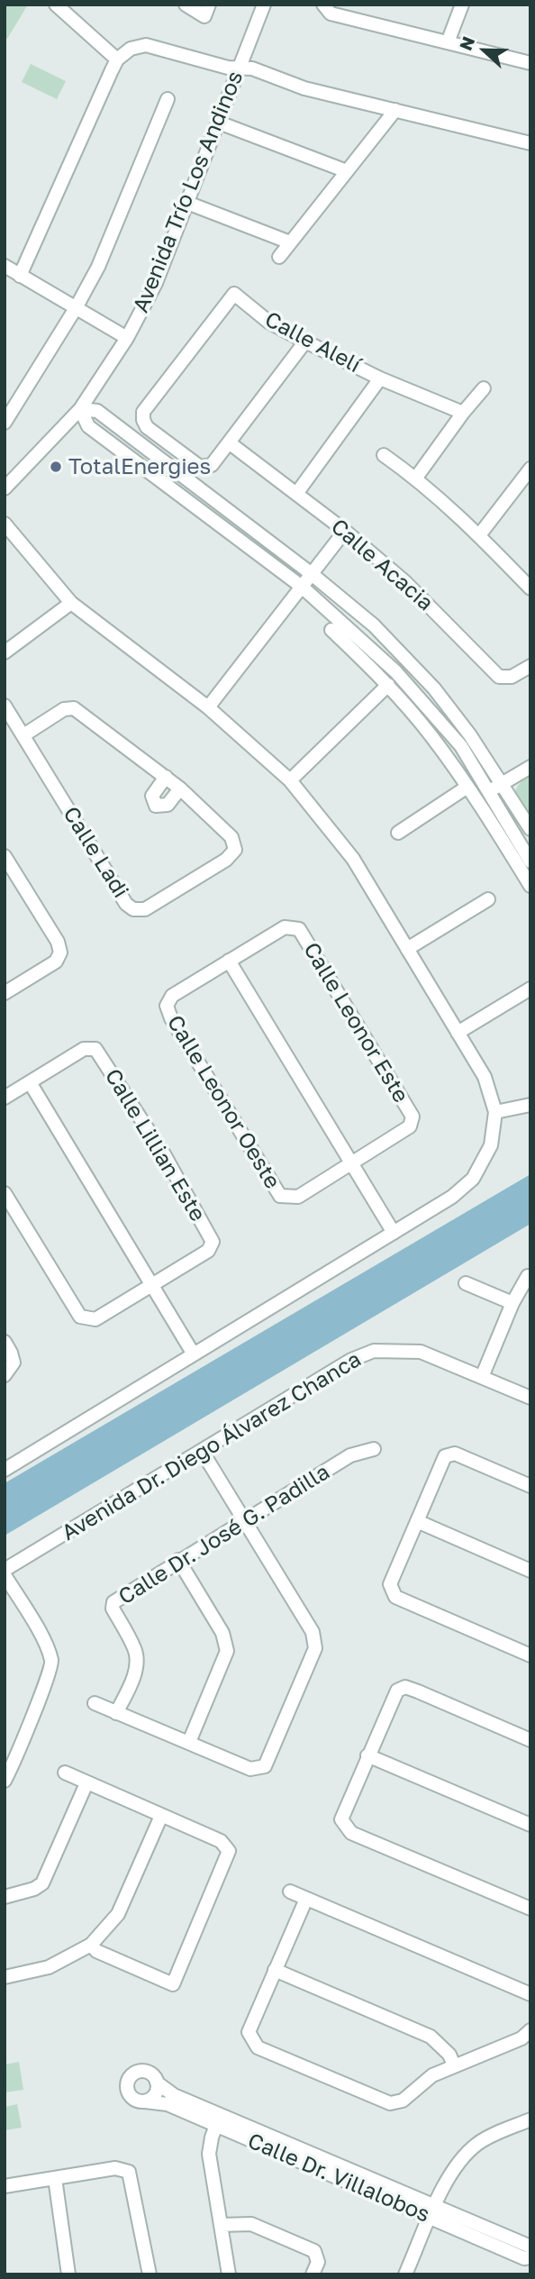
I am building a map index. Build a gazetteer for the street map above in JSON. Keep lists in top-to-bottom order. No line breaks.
{"streets":{"street":["Avenida Trío Los Andinos","Calle Alelí","Calle Acacia","Calle Ladi","Calle Leonor Este","Calle Leonor Oeste","Calle Lillian Este","Avenida Dr. Diego Álvarez Chanca","Calle Dr. José G. Padilla","Calle Dr. Villalobos"]},"crossings":[["Calle Alelí","Calle Acacia"],["Calle Leonor Este","Calle Leonor Oeste"]],"places":["TotalEnergies"],"north":"left"}
